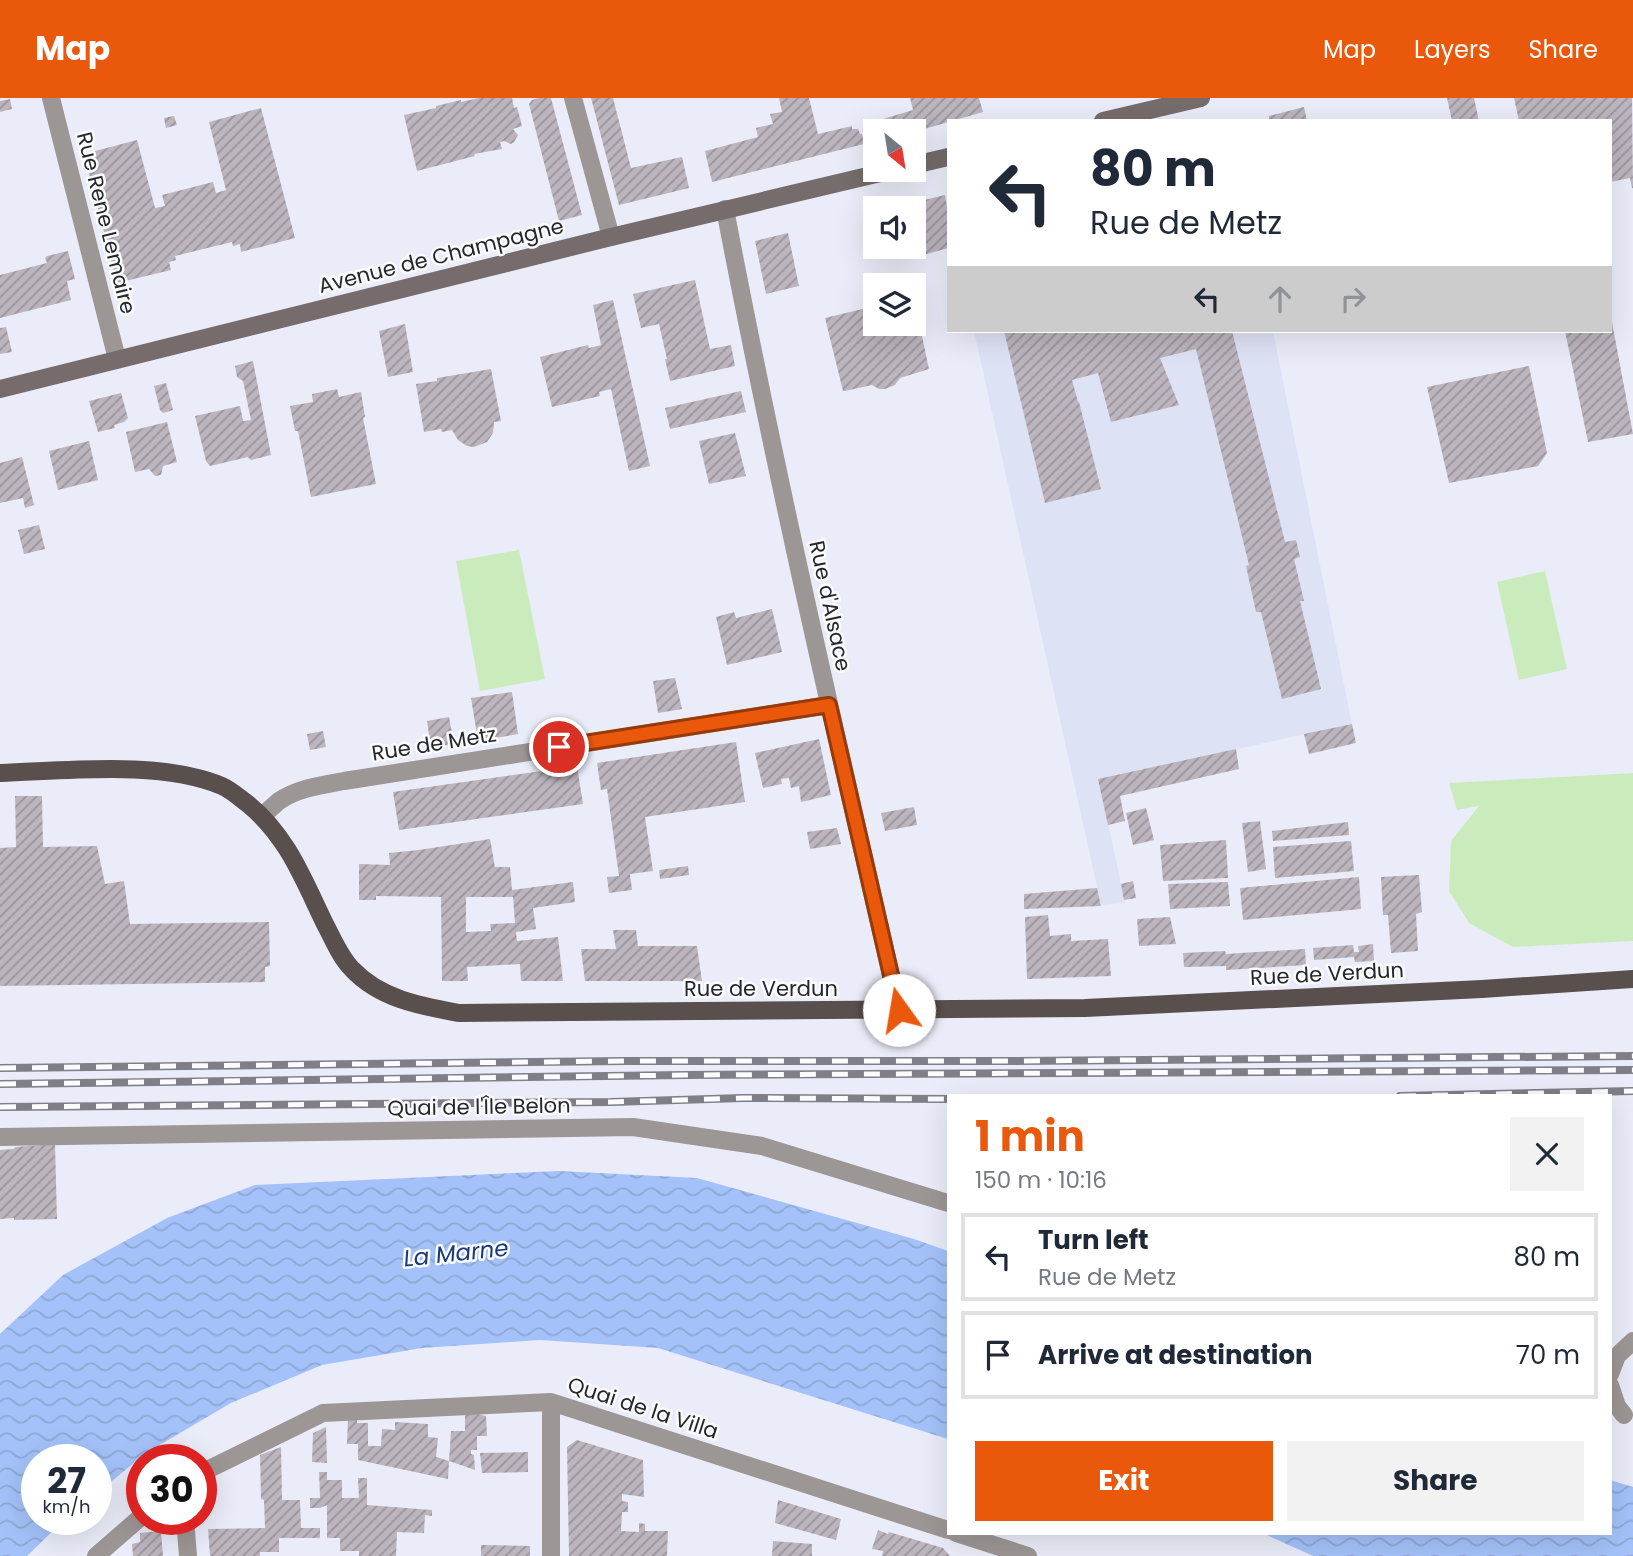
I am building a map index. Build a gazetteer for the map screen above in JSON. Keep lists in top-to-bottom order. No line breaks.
{"streets":{"main road":["Avenue de Champagne","Rue de Verdun"],"street":["Rue Rene Lemaire","Rue d'Alsace","Rue de Metz","Quai de l'Île Belon","Quai de la Villa"]},"crossings":[["Rue Rene Lemaire","Avenue de Champagne"],["Avenue de Champagne","Rue d'Alsace"],["Rue d'Alsace","Rue de Metz"],["Rue d'Alsace","Rue de Verdun"],["Rue de Metz","Rue de Verdun"]],"water":["La Marne"],"north":"bottom right","page":{"header":"Map","nav":["Map","Layers","Share"],"turn":["80 m","Rue de Metz"],"heading":["1 min","150 m · 10:16"],"list":[{"name":"Turn left","note":"Rue de Metz","value":"80 m"},{"name":"Arrive at destination","value":"70 m"}],"buttons":["Exit","Share"],"speed":"27 km/h","limit":"30"}}
